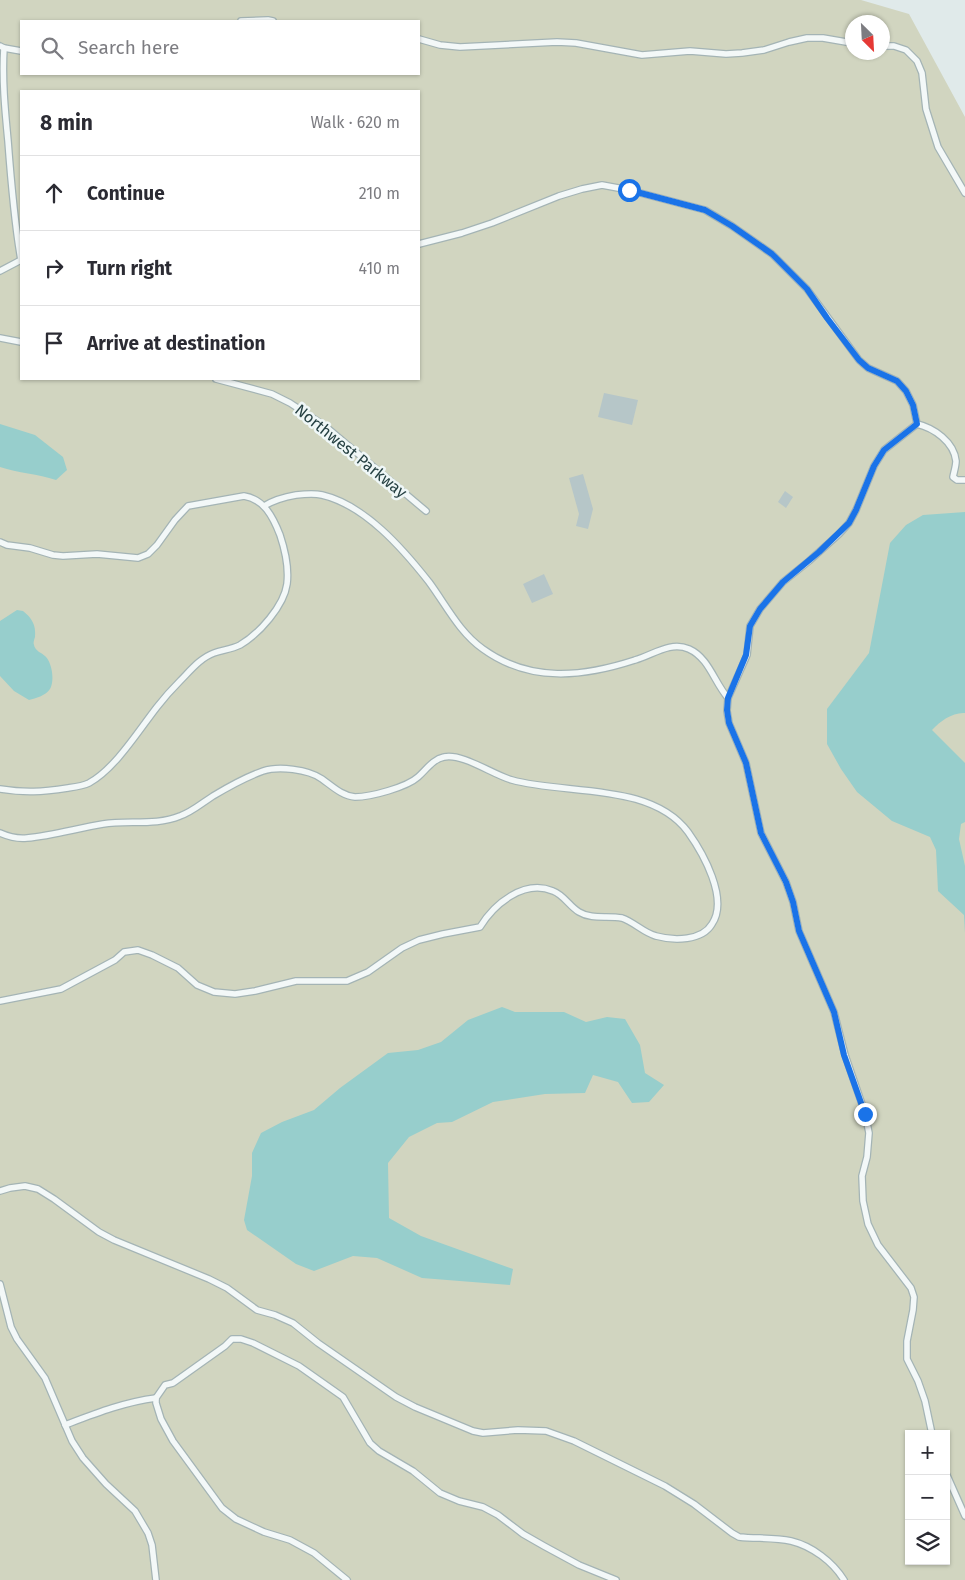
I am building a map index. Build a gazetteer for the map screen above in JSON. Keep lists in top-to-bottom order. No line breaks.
{"streets":{"lane":["Northwest Parkway"]},"north":"bottom right","page":{"search":"Search here","heading":["8 min","Walk · 620 m"],"list":[["Continue","210 m"],["Turn right","410 m"],"Arrive at destination"],"map_buttons":["+","−"]}}
